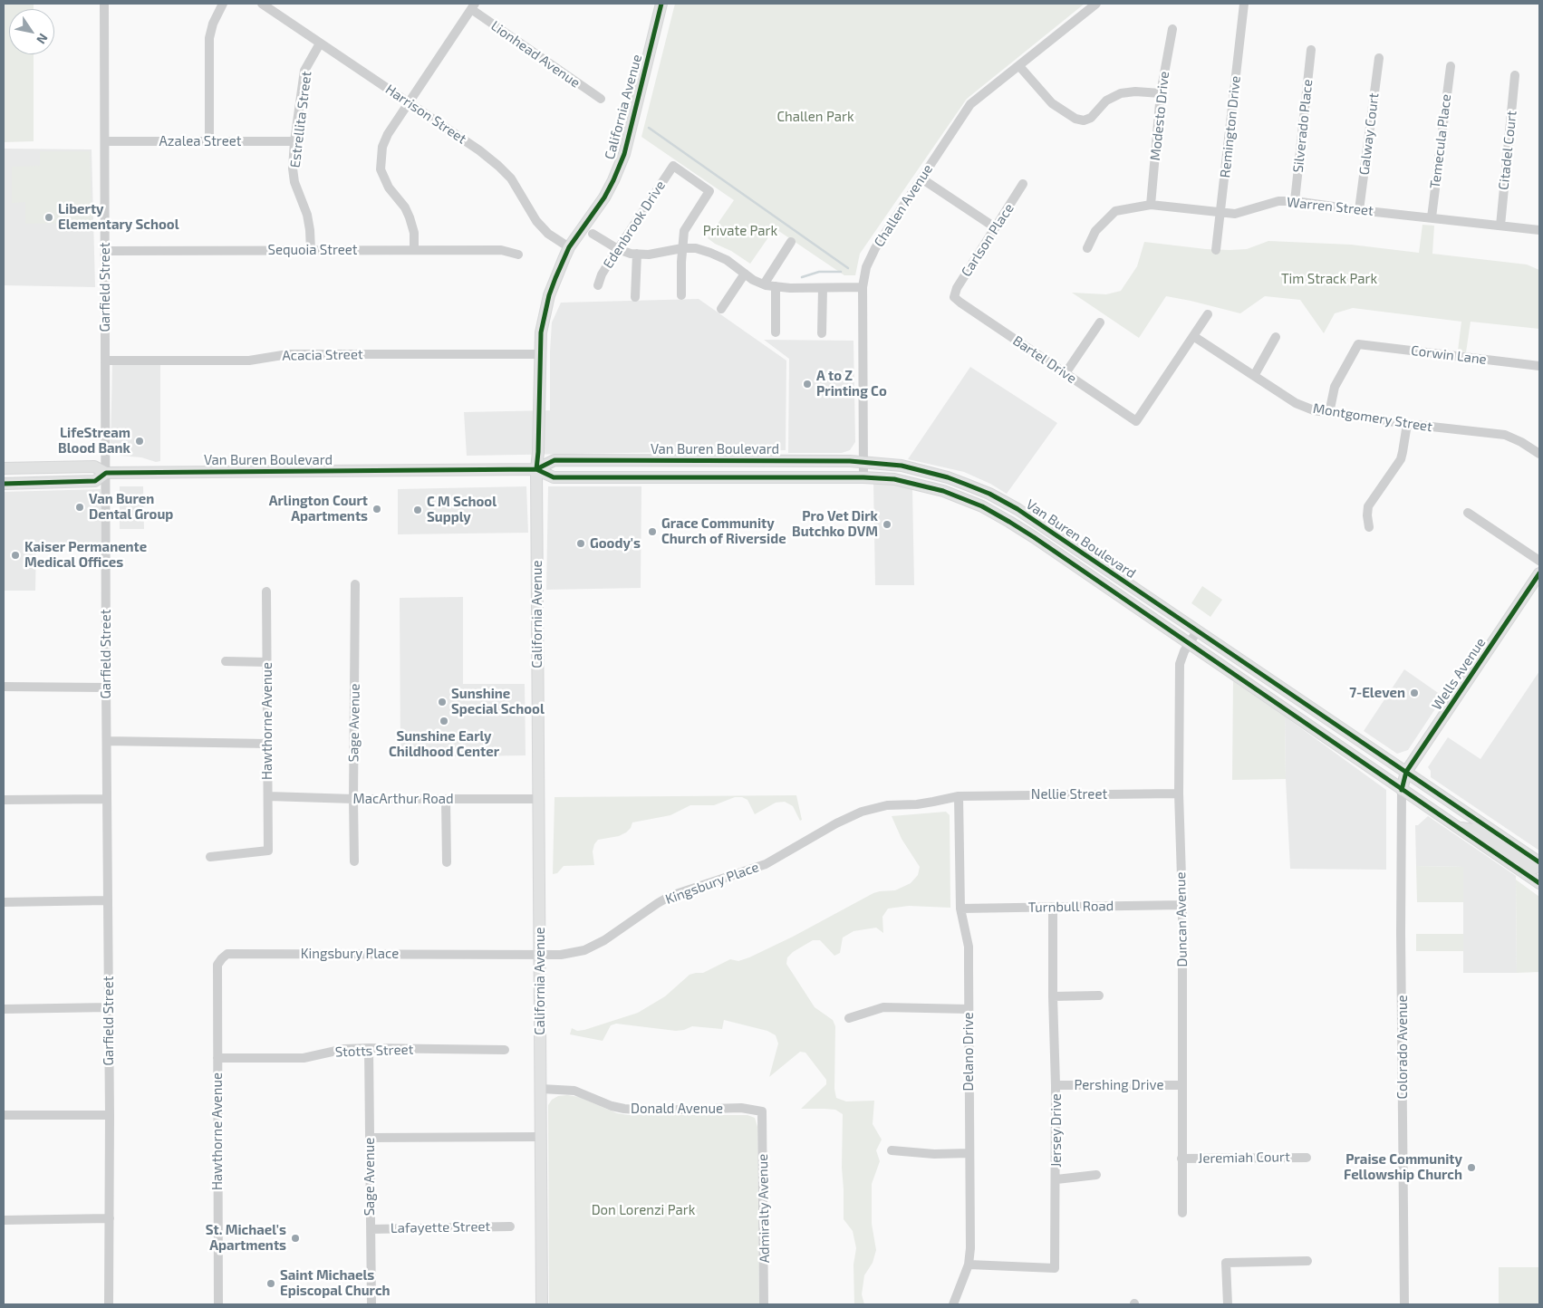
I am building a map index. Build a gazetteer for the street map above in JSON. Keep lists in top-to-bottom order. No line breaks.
{"streets":{"main road":["California Avenue","Van Buren Boulevard","Wells Avenue"],"street":["Lionhead Avenue","Harrison Street","Modesto Drive","Estrellita Street","Silverado Place","Remington Drive","Galway Court","Azalea Street","Temecula Place","Citadel Court","Challen Avenue","Warren Street","Edenbrook Drive","Carlson Place","Sequoia Street","Garfield Street","Acacia Street","Corwin Lane","Bartel Drive","Montgomery Street","Hawthorne Avenue","Sage Avenue","Nellie Street","MacArthur Road","Kingsbury Place","Turnbull Road","Duncan Avenue","Colorado Avenue","Stotts Street","Delano Drive","Pershing Drive","Donald Avenue","Jersey Drive","Jeremiah Court","Admiralty Avenue","Lafayette Street"]},"crossings":[["California Avenue","Harrison Street"],["California Avenue","Acacia Street"],["California Avenue","Van Buren Boulevard"],["California Avenue","MacArthur Road"],["California Avenue","Kingsbury Place"],["California Avenue","Donald Avenue"],["Harrison Street","Estrellita Street"],["Modesto Drive","Warren Street"],["Estrellita Street","Azalea Street"],["Estrellita Street","Sequoia Street"],["Silverado Place","Warren Street"],["Remington Drive","Warren Street"],["Galway Court","Warren Street"],["Azalea Street","Garfield Street"],["Temecula Place","Warren Street"],["Citadel Court","Warren Street"],["Challen Avenue","Van Buren Boulevard"],["Carlson Place","Bartel Drive"],["Sequoia Street","Garfield Street"],["Garfield Street","Acacia Street"],["Garfield Street","Van Buren Boulevard"],["Corwin Lane","Montgomery Street"],["Bartel Drive","Montgomery Street"],["Van Buren Boulevard","Wells Avenue"],["Van Buren Boulevard","Duncan Avenue"],["Van Buren Boulevard","Colorado Avenue"],["Wells Avenue","Colorado Avenue"],["Hawthorne Avenue","MacArthur Road"],["Hawthorne Avenue","Kingsbury Place"],["Hawthorne Avenue","Stotts Street"],["Sage Avenue","MacArthur Road"],["Sage Avenue","Stotts Street"],["Sage Avenue","Lafayette Street"],["Nellie Street","Kingsbury Place"],["Nellie Street","Duncan Avenue"],["Nellie Street","Delano Drive"],["Kingsbury Place","Delano Drive"],["Turnbull Road","Duncan Avenue"],["Turnbull Road","Delano Drive"],["Turnbull Road","Jersey Drive"],["Duncan Avenue","Pershing Drive"],["Duncan Avenue","Jeremiah Court"],["Delano Drive","Jersey Drive"],["Pershing Drive","Jersey Drive"],["Donald Avenue","Admiralty Avenue"]],"parks":["Challen Park","Private Park","Tim Strack Park","Don Lorenzi Park"],"places":["Liberty Elementary School","A to Z Printing Co","LifeStream Blood Bank","Van Buren Dental Group","Arlington Court Apartments","C M School Supply","Pro Vet Dirk Butchko DVM","Grace Community Church of Riverside","Goody's","Kaiser Permanente Medical Offices","7-Eleven","Sunshine Special School","Sunshine Early Childhood Center","Praise Community Fellowship Church","St. Michael's Apartments","Saint Michaels Episcopal Church"],"north":"bottom right"}
